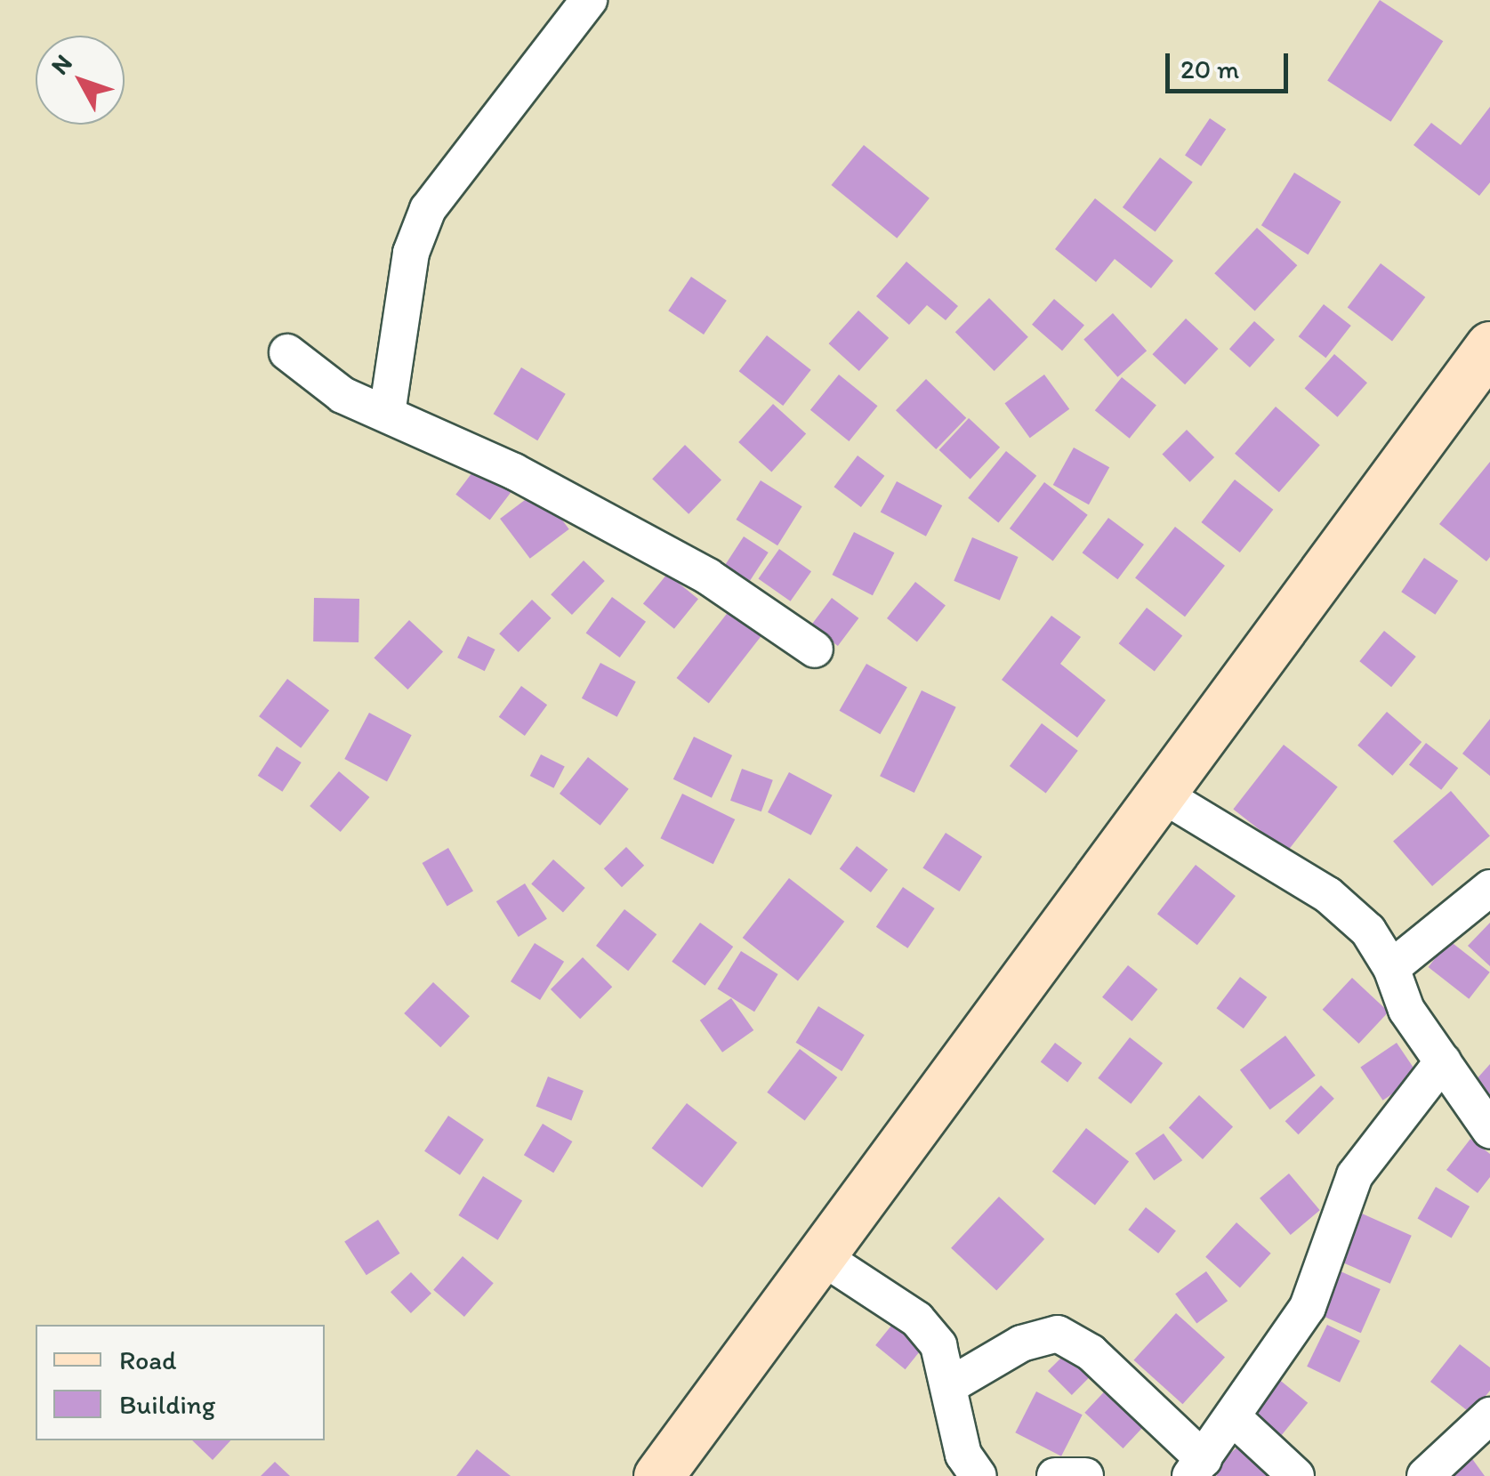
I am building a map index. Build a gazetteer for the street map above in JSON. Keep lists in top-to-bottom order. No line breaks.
{"legend":["Road","Building"],"scale_bar":"20 m","north":"top left"}
